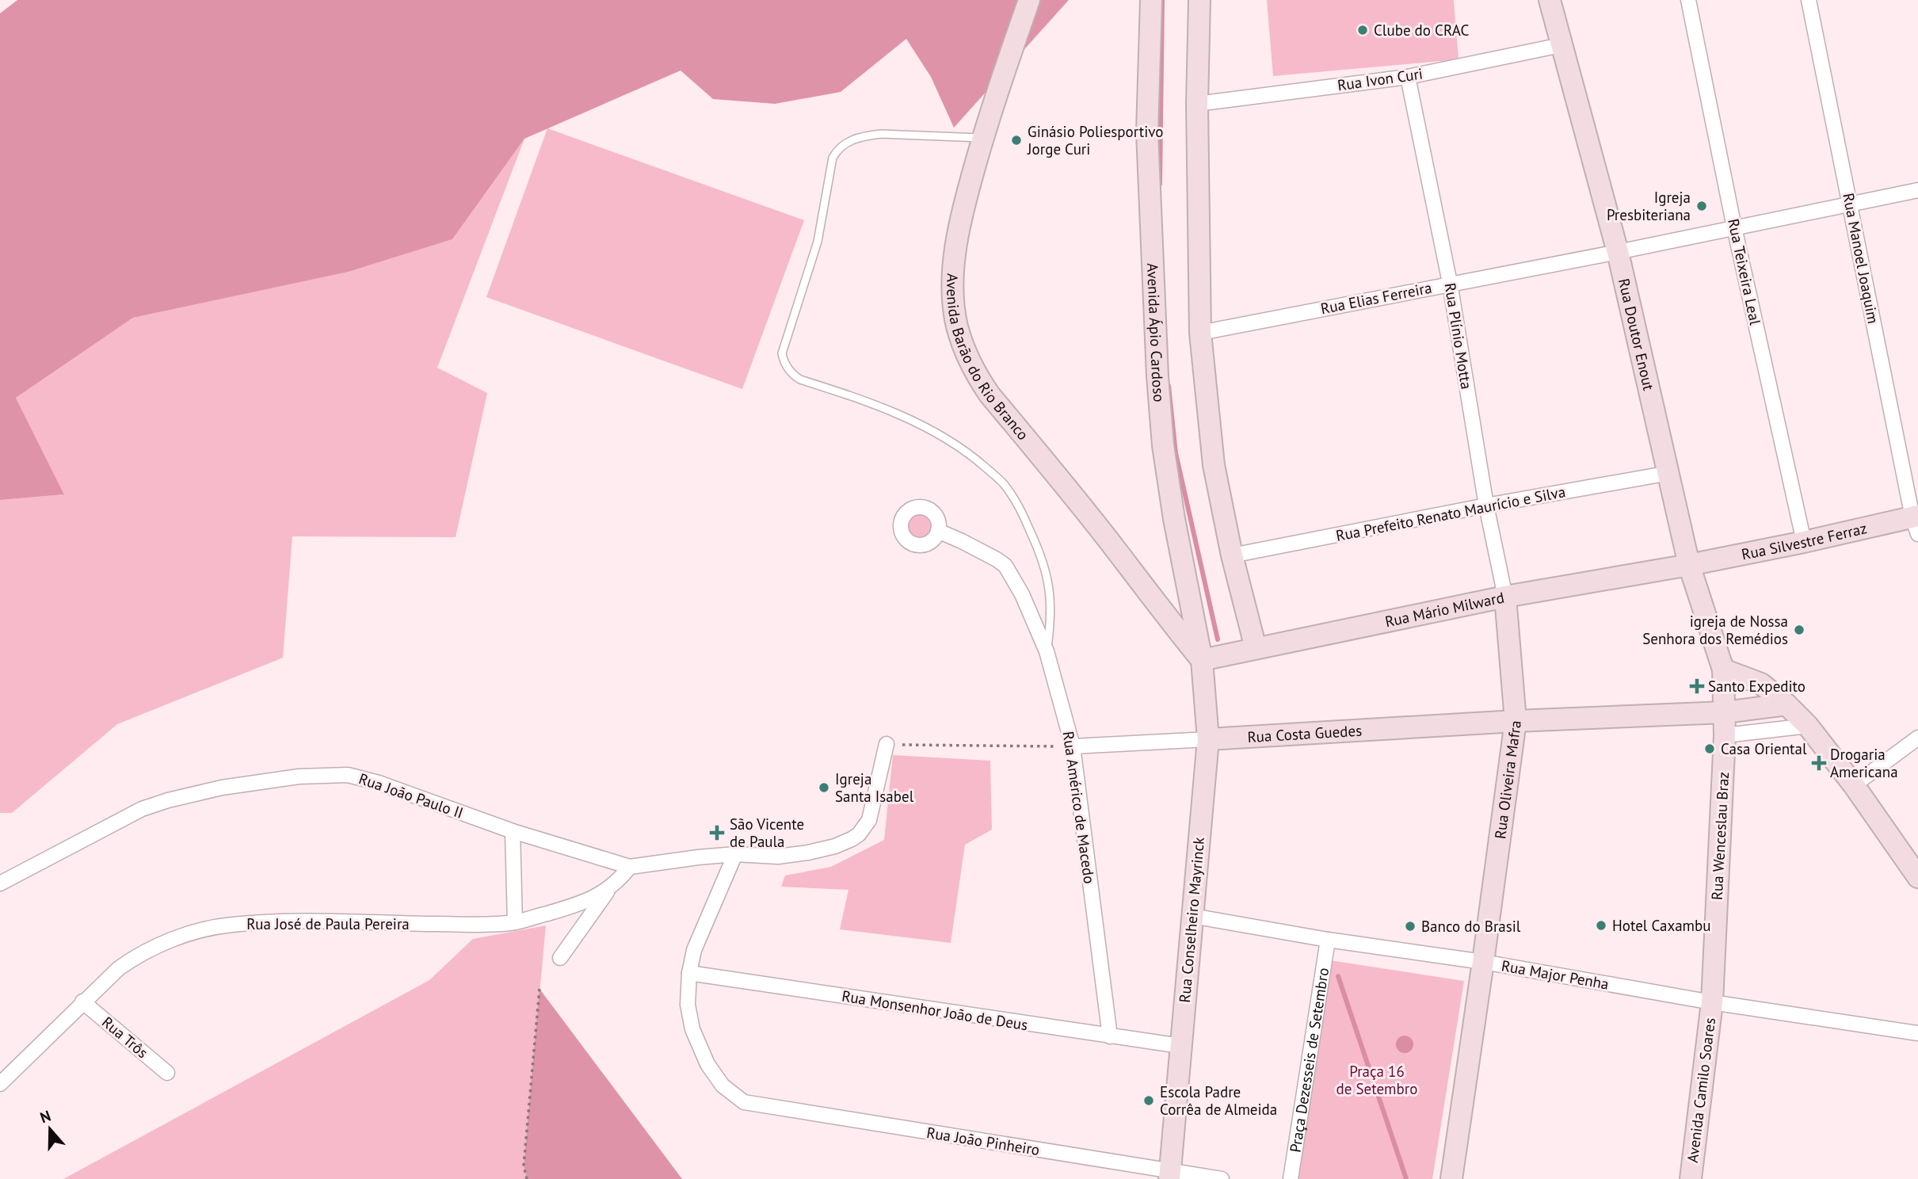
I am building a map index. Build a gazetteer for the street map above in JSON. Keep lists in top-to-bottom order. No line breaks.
{"streets":{"street":["Rua Ivon Curi","Rua Manoel Joaquim","Rua Teixeira Leal","Rua Elias Ferreira","Avenida Ápio Cardoso","Rua Doutor Enout","Rua Plínio Motta","Avenida Barão do Rio Branco","Rua Prefeito Renato Maurício e Silva","Rua Silvestre Ferraz","Rua Mário Milward","Rua Costa Guedes","Rua Oliveira Mafra","Rua João Paulo II","Rua Américo de Macedo","Rua Wenceslau Braz","Rua Conselheiro Mayrinck","Rua José de Paula Pereira","Rua Major Penha","Rua Monsenhor João de Deus","Rua Trôs","Praça Dezesseis de Setembro","Avenida Camilo Soares","Rua João Pinheiro"]},"crossings":[["Rua Ivon Curi","Rua Doutor Enout"],["Rua Ivon Curi","Rua Plínio Motta"],["Rua Manoel Joaquim","Rua Elias Ferreira"],["Rua Manoel Joaquim","Rua Silvestre Ferraz"],["Rua Teixeira Leal","Rua Elias Ferreira"],["Rua Teixeira Leal","Rua Silvestre Ferraz"],["Rua Elias Ferreira","Rua Doutor Enout"],["Rua Elias Ferreira","Rua Plínio Motta"],["Avenida Ápio Cardoso","Avenida Barão do Rio Branco"],["Avenida Ápio Cardoso","Rua Mário Milward"],["Avenida Ápio Cardoso","Rua Conselheiro Mayrinck"],["Rua Doutor Enout","Rua Prefeito Renato Maurício e Silva"],["Rua Doutor Enout","Rua Silvestre Ferraz"],["Rua Doutor Enout","Rua Mário Milward"],["Rua Doutor Enout","Rua Wenceslau Braz"],["Rua Plínio Motta","Rua Prefeito Renato Maurício e Silva"],["Rua Plínio Motta","Rua Mário Milward"],["Rua Plínio Motta","Rua Oliveira Mafra"],["Avenida Barão do Rio Branco","Rua Mário Milward"],["Avenida Barão do Rio Branco","Rua Conselheiro Mayrinck"],["Rua Silvestre Ferraz","Rua Mário Milward"],["Rua Mário Milward","Rua Oliveira Mafra"],["Rua Mário Milward","Rua Conselheiro Mayrinck"],["Rua Costa Guedes","Rua Oliveira Mafra"],["Rua Costa Guedes","Rua Américo de Macedo"],["Rua Costa Guedes","Rua Wenceslau Braz"],["Rua Costa Guedes","Rua Conselheiro Mayrinck"],["Rua Oliveira Mafra","Rua Major Penha"],["Rua João Paulo II","Rua José de Paula Pereira"],["Rua Américo de Macedo","Rua Monsenhor João de Deus"],["Rua Wenceslau Braz","Rua Major Penha"],["Rua Wenceslau Braz","Avenida Camilo Soares"],["Rua Conselheiro Mayrinck","Rua Major Penha"],["Rua Conselheiro Mayrinck","Rua Monsenhor João de Deus"],["Rua Conselheiro Mayrinck","Rua João Pinheiro"],["Rua José de Paula Pereira","Rua Trôs"],["Rua Major Penha","Praça Dezesseis de Setembro"],["Rua Major Penha","Avenida Camilo Soares"],["Rua Monsenhor João de Deus","Rua João Pinheiro"]],"parks":["Praça 16 de Setembro"],"places":{"other":["Clube do CRAC","Ginásio Poliesportivo Jorge Curi","Igreja Presbiteriana","igreja de Nossa Senhora dos Remédios","Casa Oriental","Igreja Santa Isabel","Hotel Caxambu","Banco do Brasil","Escola Padre Corrêa de Almeida"],"health":["Santo Expedito","Drogaria Americana","São Vicente de Paula"]},"north":"top"}
